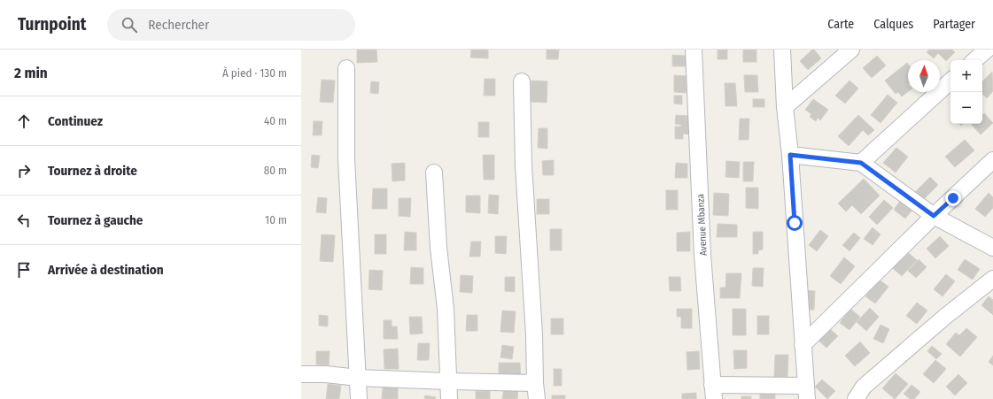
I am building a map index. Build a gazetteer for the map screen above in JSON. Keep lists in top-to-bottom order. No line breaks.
{"streets":{"street":["Avenue Mbanza"]},"north":"top","page":{"header":"Turnpoint","search":"Rechercher","nav":["Carte","Calques","Partager"],"heading":["2 min","À pied · 130 m"],"map_buttons":["+","−"],"list":[["Continuez","40 m"],["Tournez à droite","80 m"],["Tournez à gauche","10 m"],"Arrivée à destination"]}}
